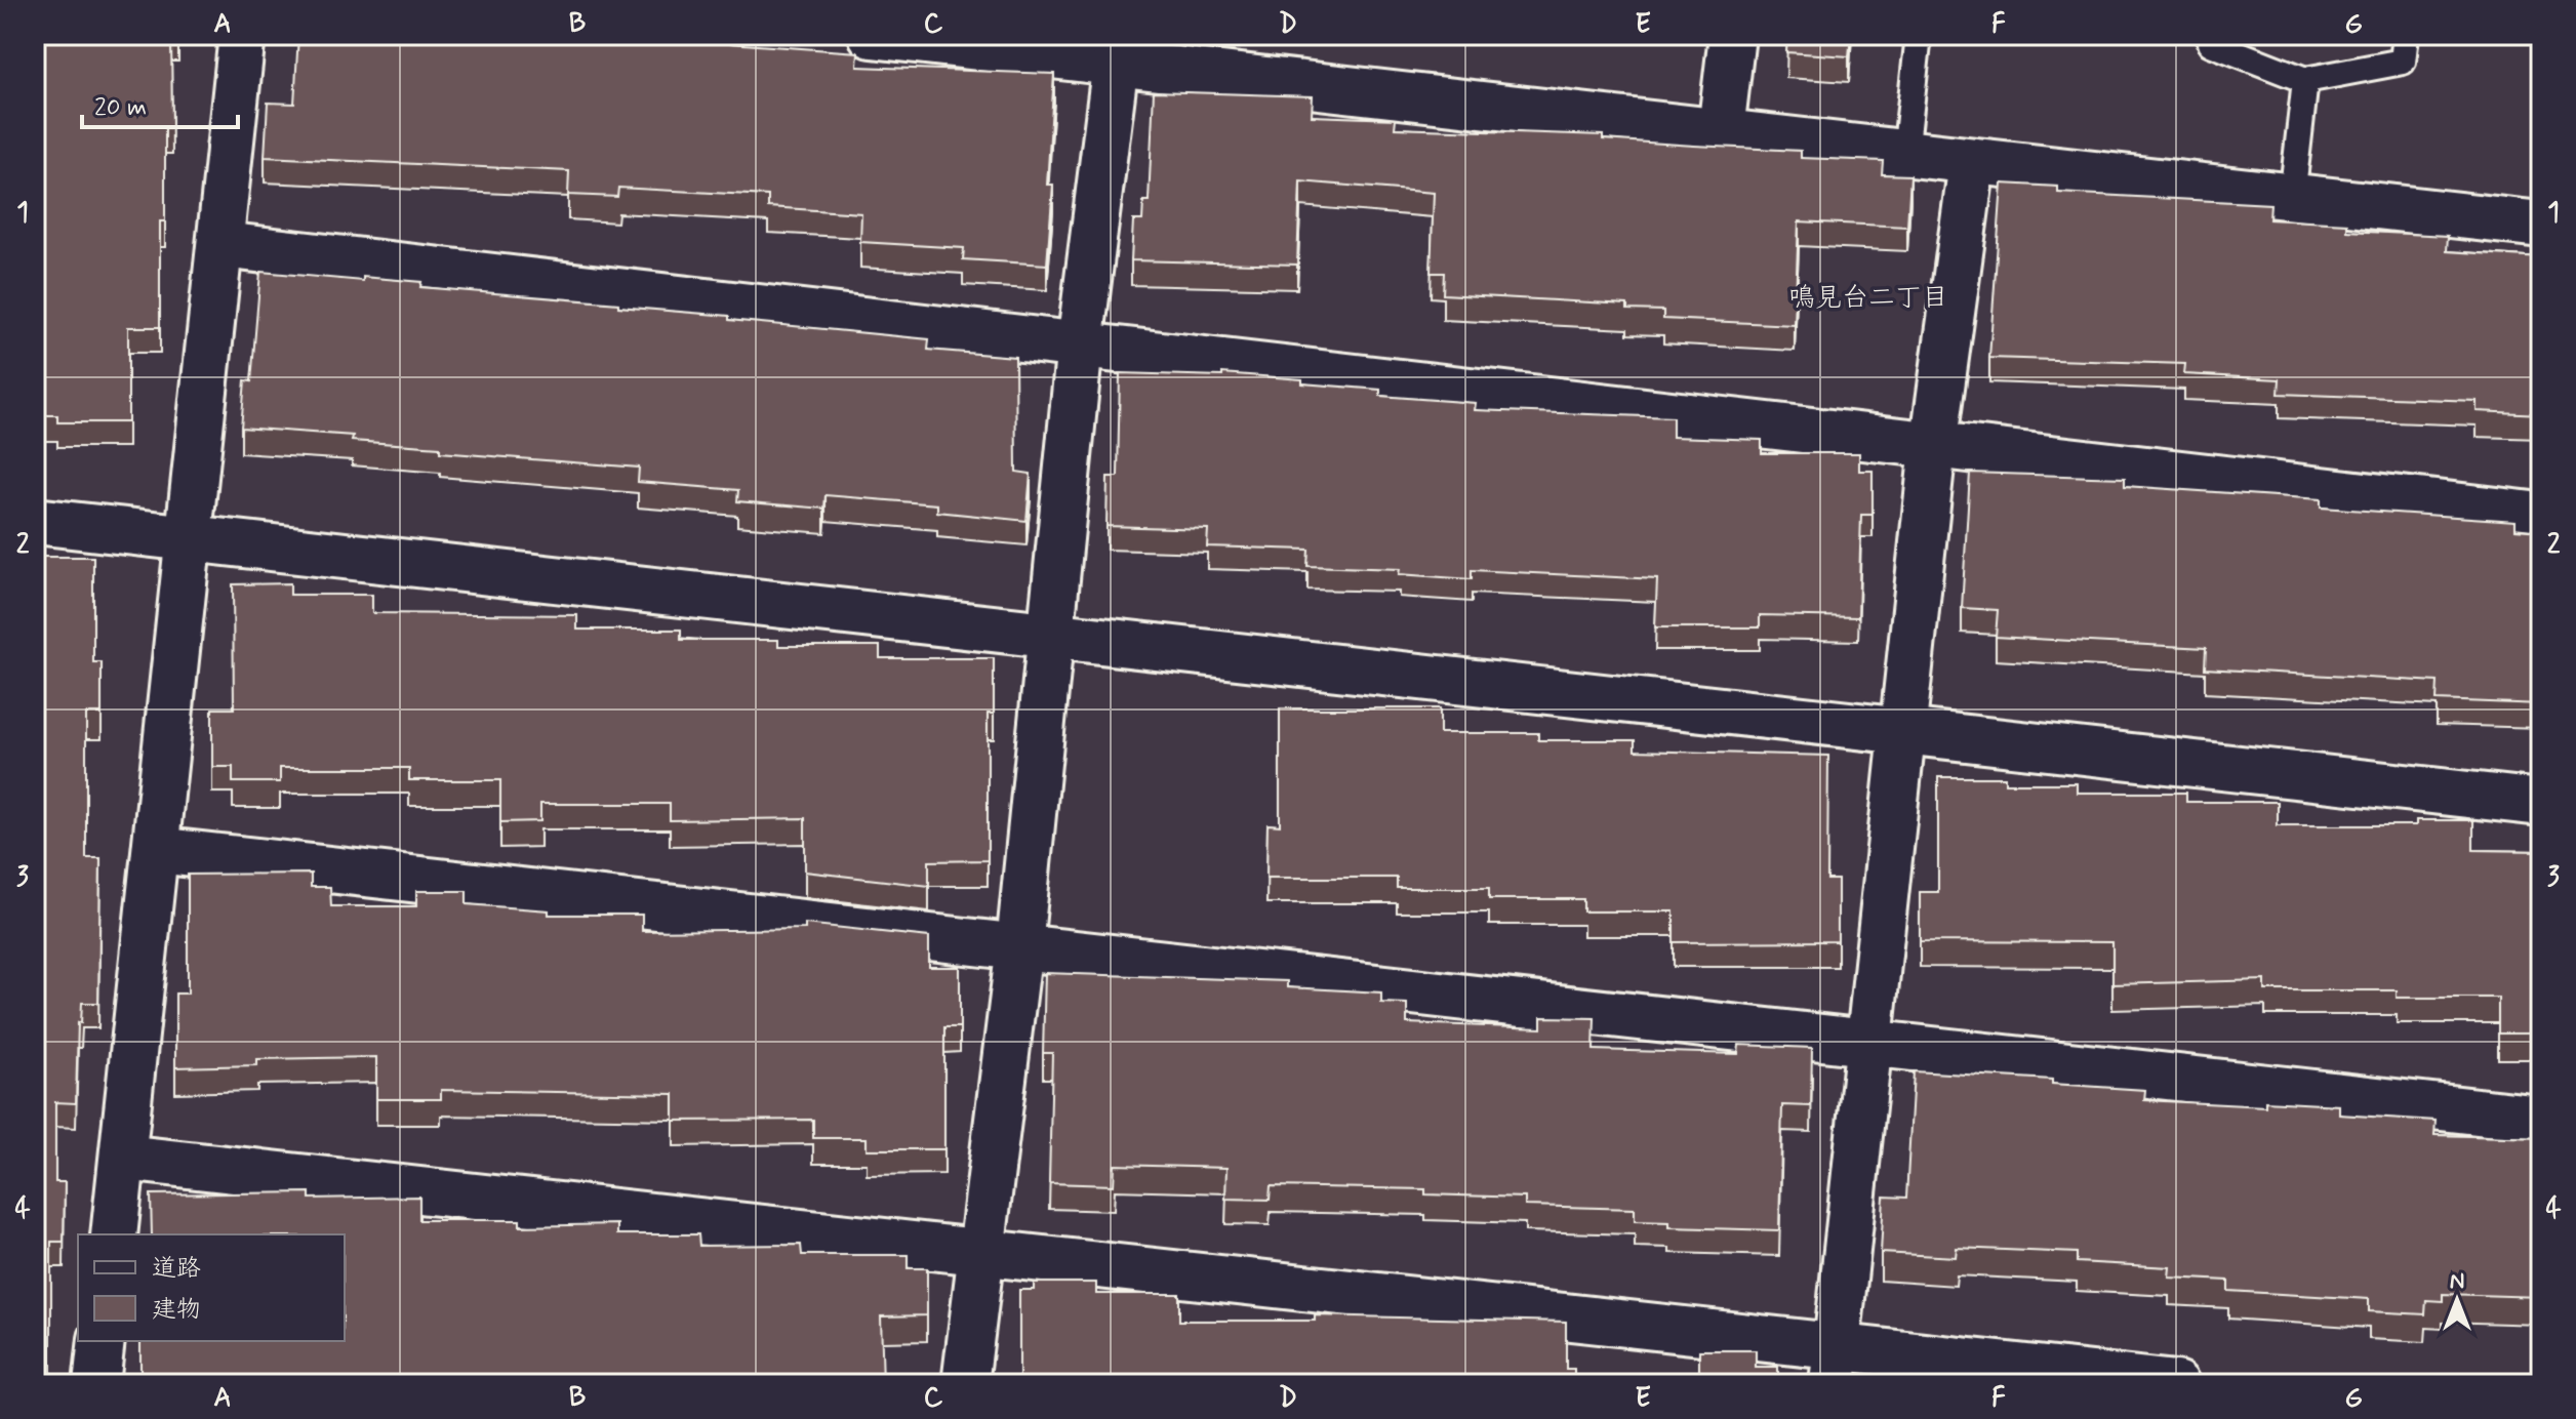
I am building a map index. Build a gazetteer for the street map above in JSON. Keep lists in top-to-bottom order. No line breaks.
{"districts":["鳴見台二丁目"],"legend":["道路","建物"],"scale_bar":"20 m","north":"top","grid":{"columns":["A","B","C","D","E","F","G"],"rows":["1","2","3","4"]}}
